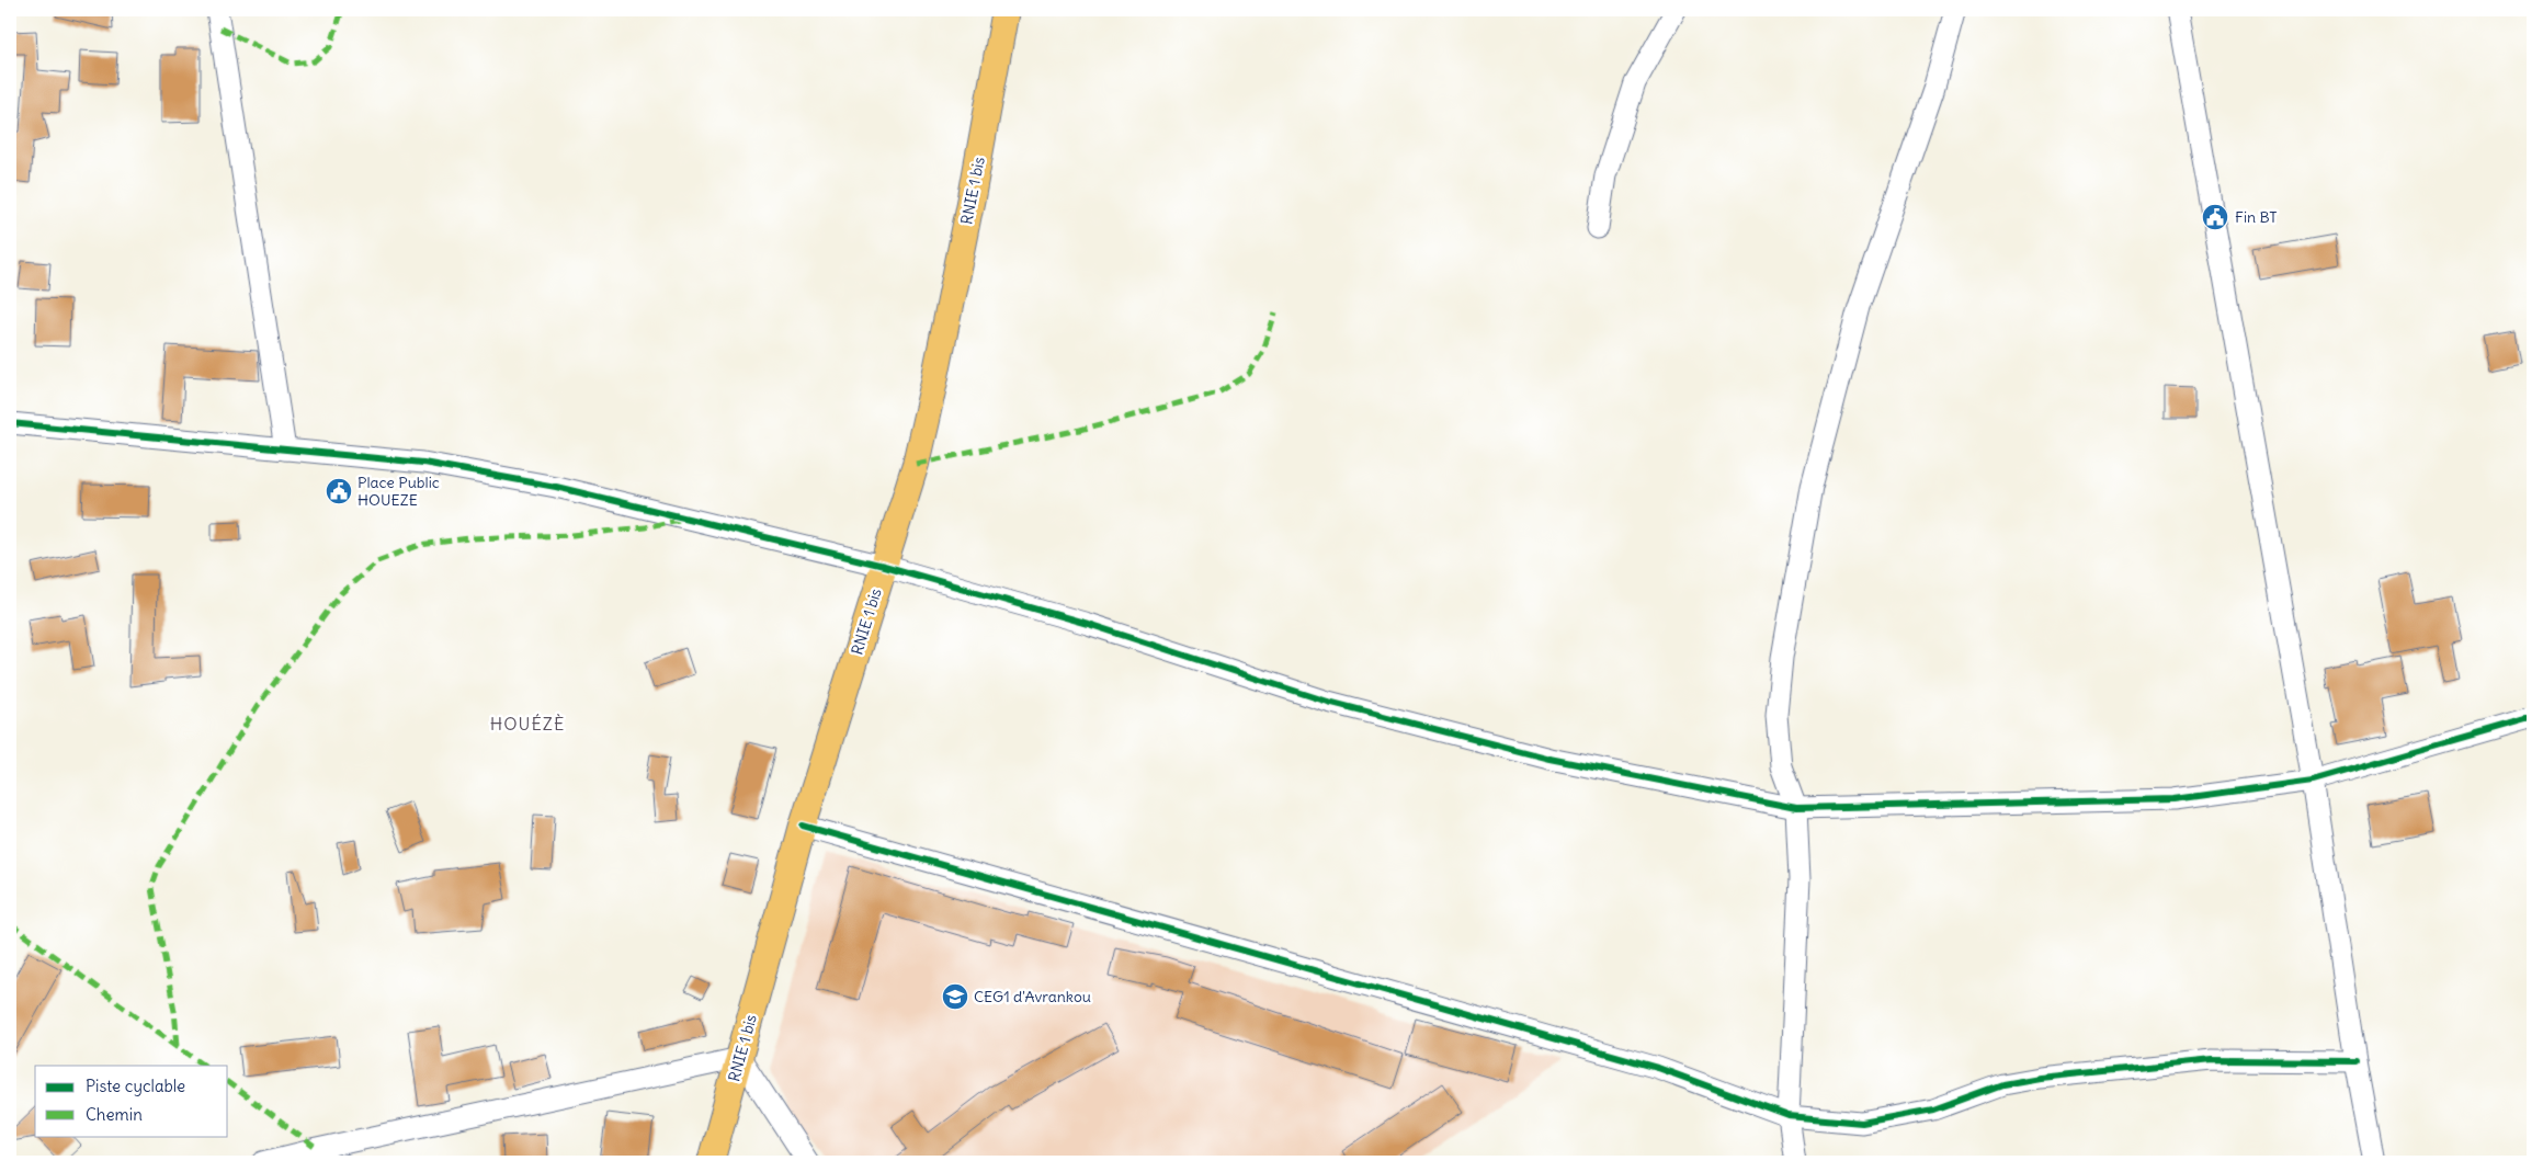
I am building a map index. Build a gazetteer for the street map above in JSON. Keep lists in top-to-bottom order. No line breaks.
{"streets":{"main road":["RNIE 1 bis"]},"districts":["HOUÉZÈ"],"places":{"public building":["Fin BT","Place Public HOUEZE"],"school or university":["CEG1 d'Avrankou"]},"legend":["Piste cyclable","Chemin"]}
